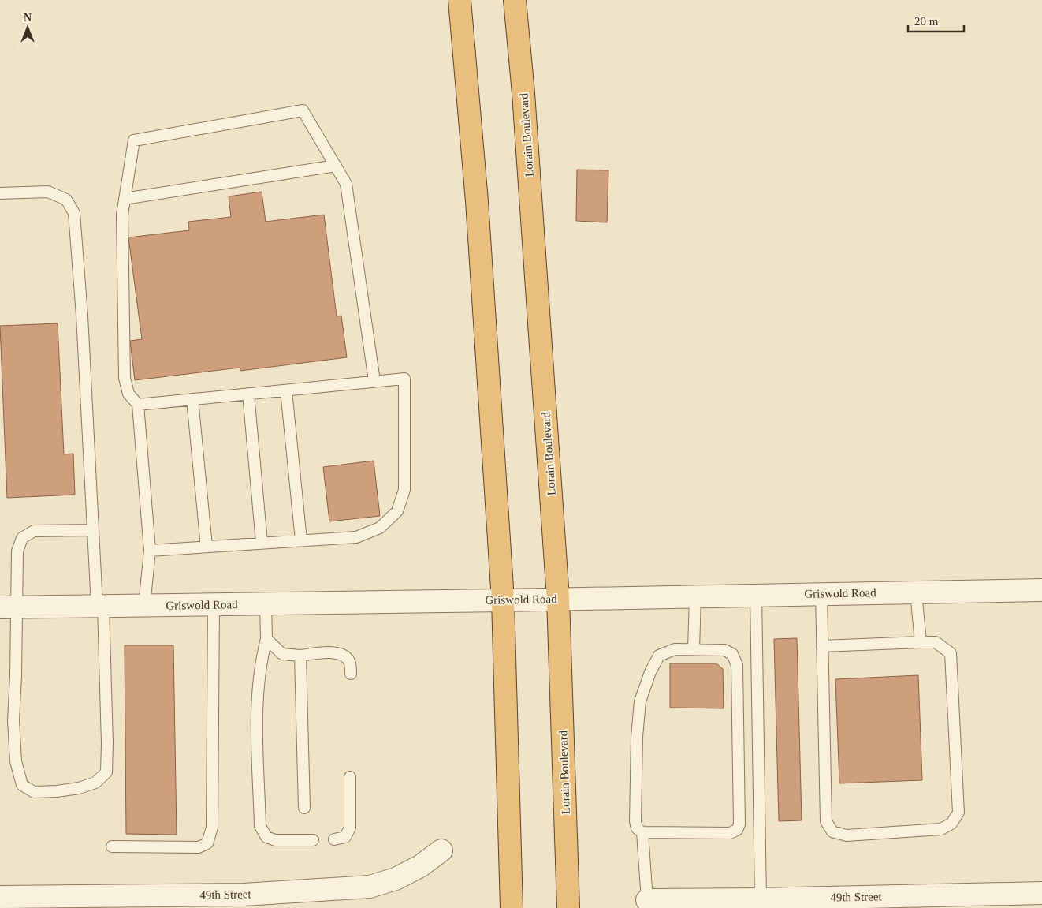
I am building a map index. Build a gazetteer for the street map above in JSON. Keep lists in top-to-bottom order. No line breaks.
{"streets":{"highway":["Lorain Boulevard"],"street":["Griswold Road","49th Street"]},"crossings":[["Lorain Boulevard","Griswold Road"]],"scale_bar":"20 m","north":"top"}
